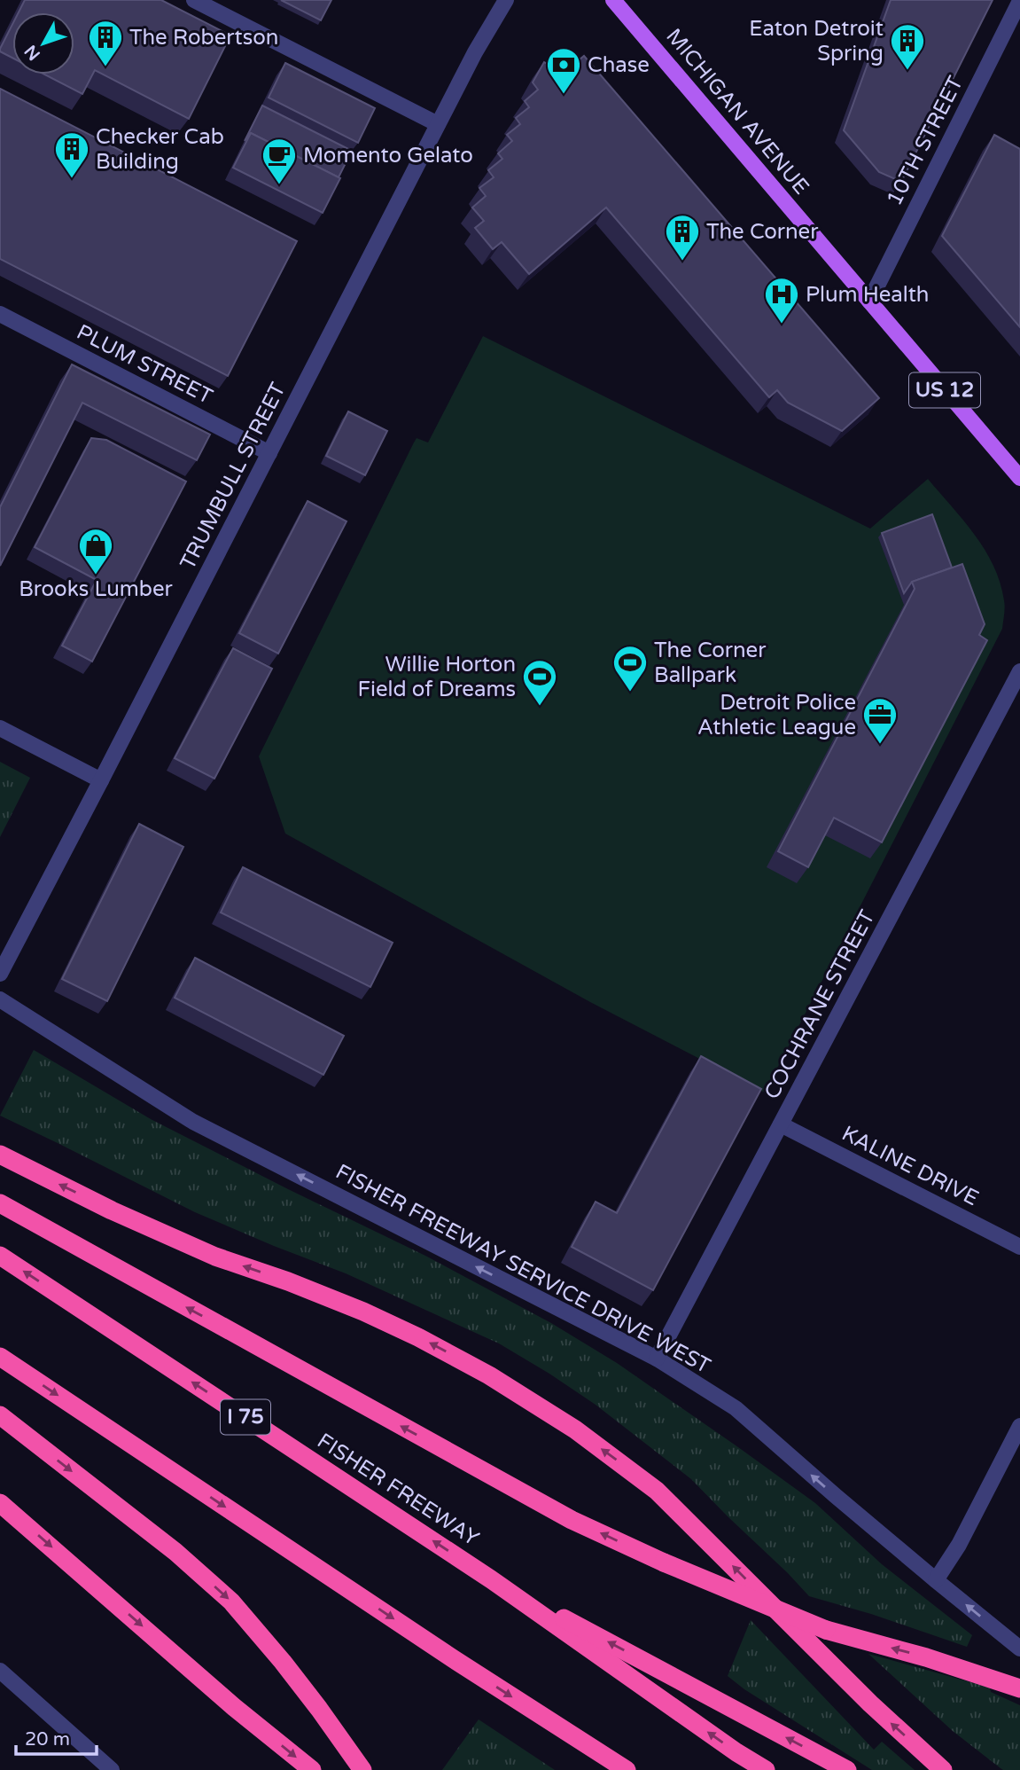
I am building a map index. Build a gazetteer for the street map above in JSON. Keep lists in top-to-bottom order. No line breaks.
{"streets":{"highway":["I 75","FISHER FREEWAY"],"main road":["MICHIGAN AVENUE","US 12"],"street":["10TH STREET","PLUM STREET","TRUMBULL STREET","COCHRANE STREET","KALINE DRIVE","FISHER FREEWAY SERVICE DRIVE WEST"]},"crossings":[["MICHIGAN AVENUE","10TH STREET"],["PLUM STREET","TRUMBULL STREET"],["COCHRANE STREET","KALINE DRIVE"],["COCHRANE STREET","FISHER FREEWAY SERVICE DRIVE WEST"]],"one_way":["FISHER FREEWAY SERVICE DRIVE WEST"],"places":{"building":["The Robertson","Eaton Detroit Spring","Checker Cab Building","The Corner"],"bank":["Chase"],"cafe":["Momento Gelato"],"hospital":["Plum Health"],"shop":["Brooks Lumber"],"sports":["The Corner Ballpark","Willie Horton Field of Dreams"],"office":["Detroit Police Athletic League"]},"scale_bar":"20 m","north":"bottom left"}
